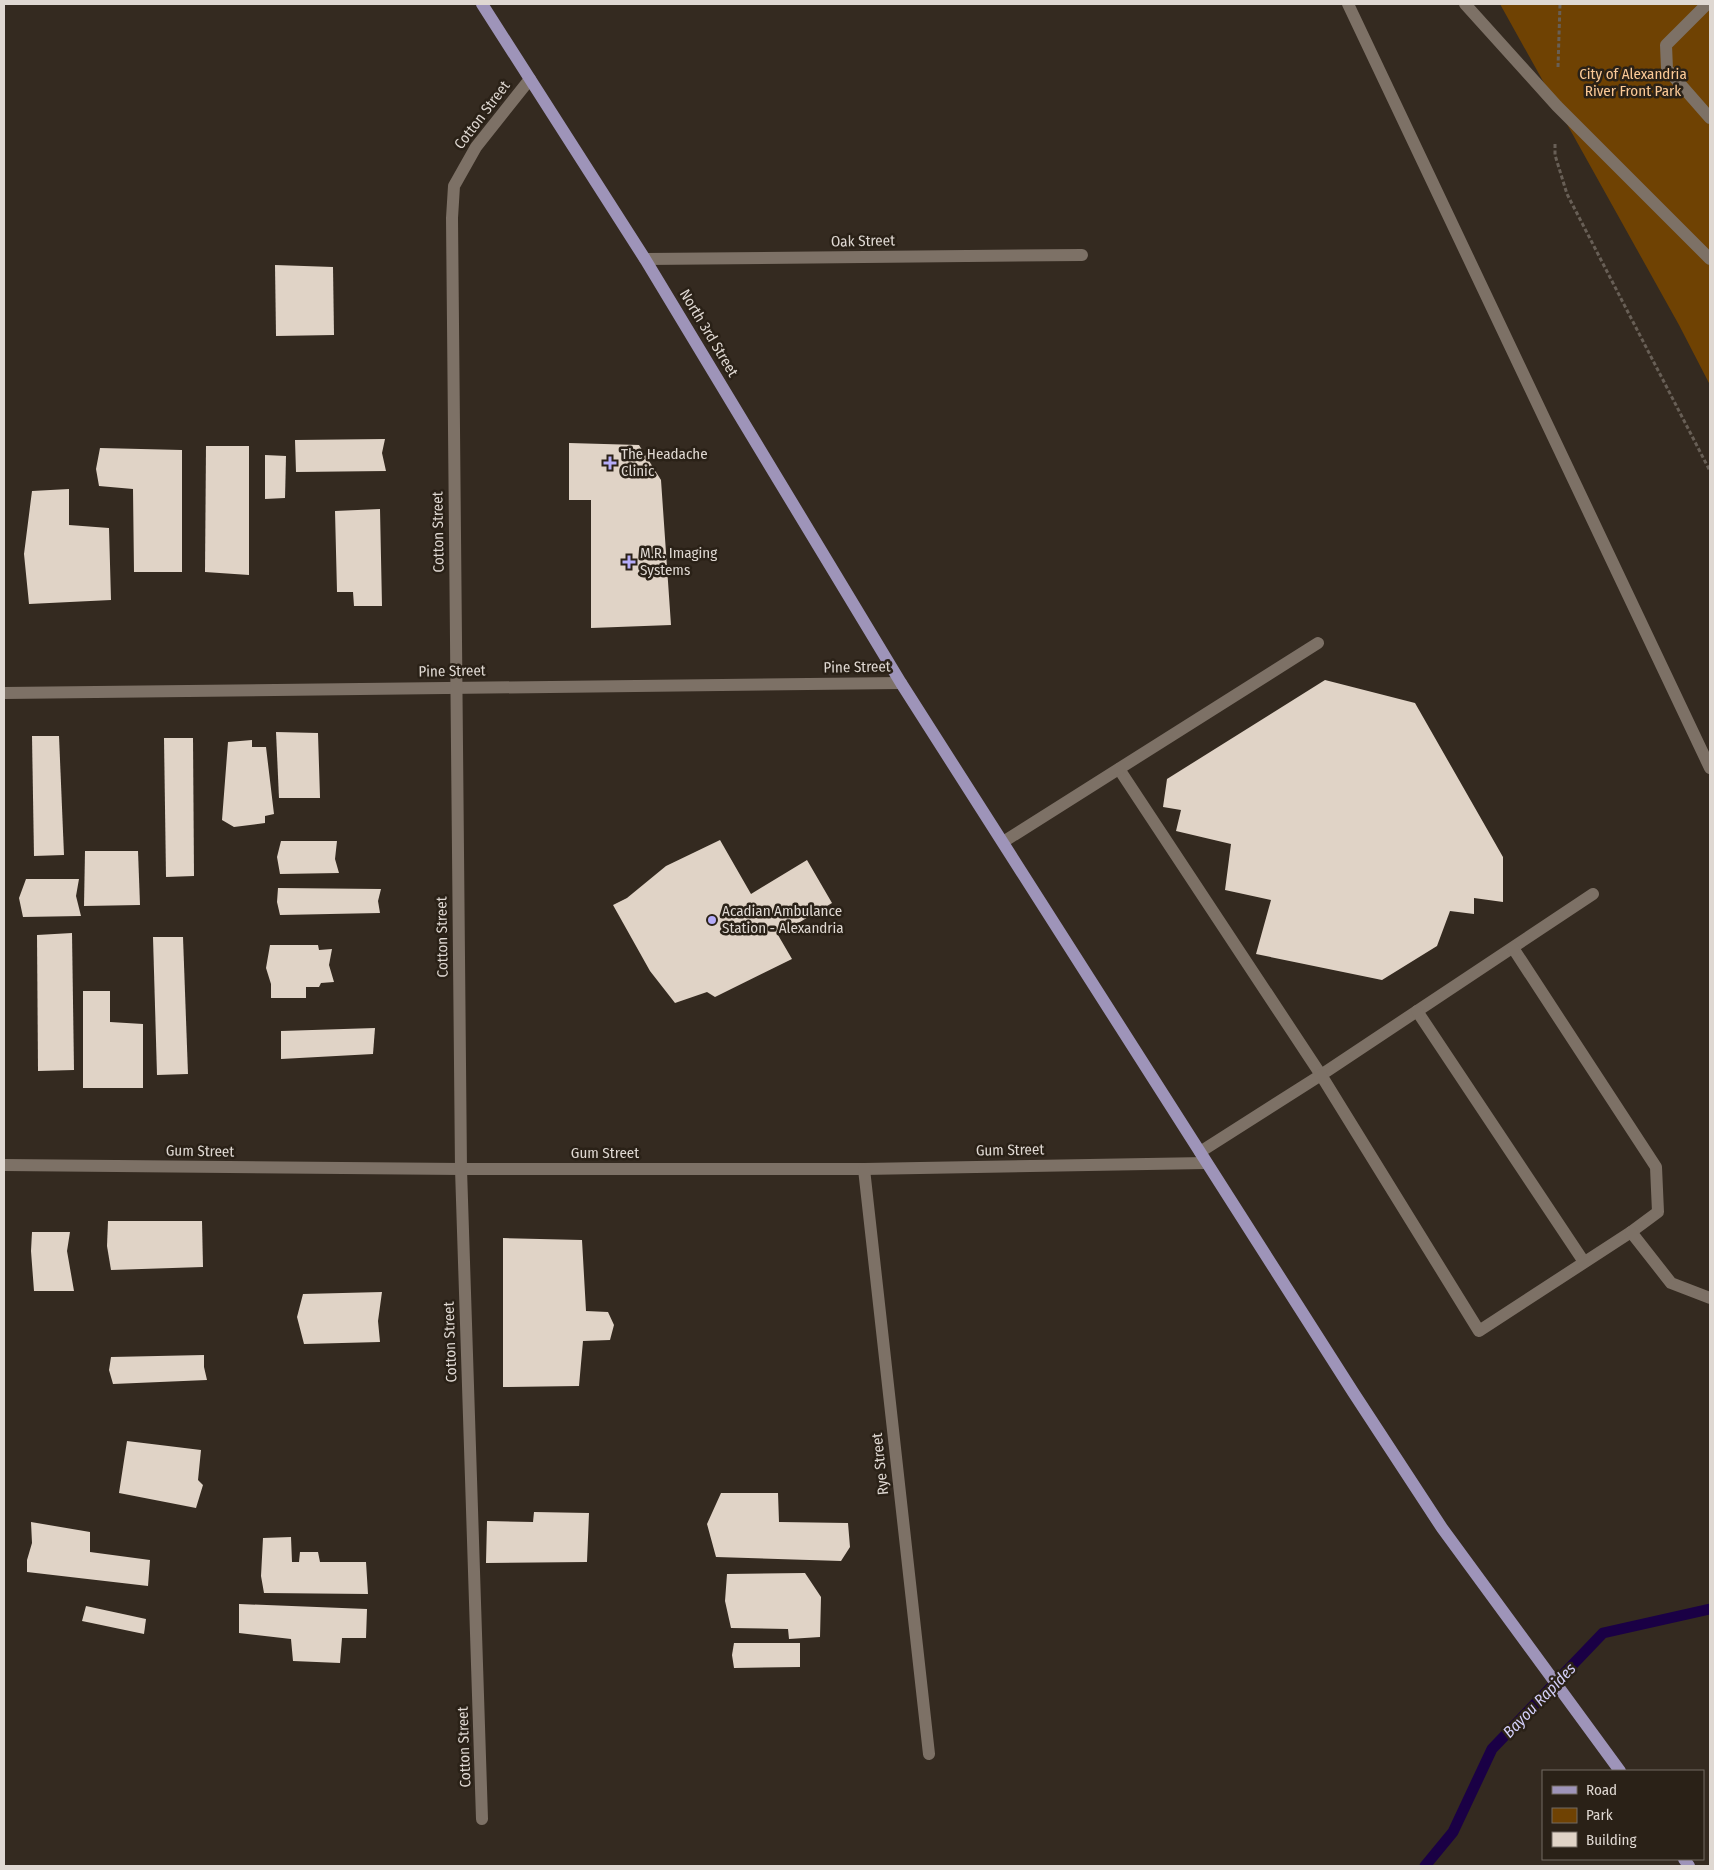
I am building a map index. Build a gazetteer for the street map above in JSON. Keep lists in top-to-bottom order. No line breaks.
{"streets":{"main road":["North 3rd Street"],"street":["Cotton Street","Oak Street","Pine Street","Gum Street","Rye Street"]},"crossings":[["Cotton Street","North 3rd Street"],["Cotton Street","Pine Street"],["Cotton Street","Gum Street"],["Oak Street","North 3rd Street"],["North 3rd Street","Pine Street"],["North 3rd Street","Gum Street"],["Gum Street","Rye Street"]],"water":["Bayou Rapides"],"parks":["City of Alexandria River Front Park"],"places":{"health":["The Headache Clinic","M.R. Imaging Systems"],"other":["Acadian Ambulance Station - Alexandria"]},"legend":["Road","Park","Building"]}
